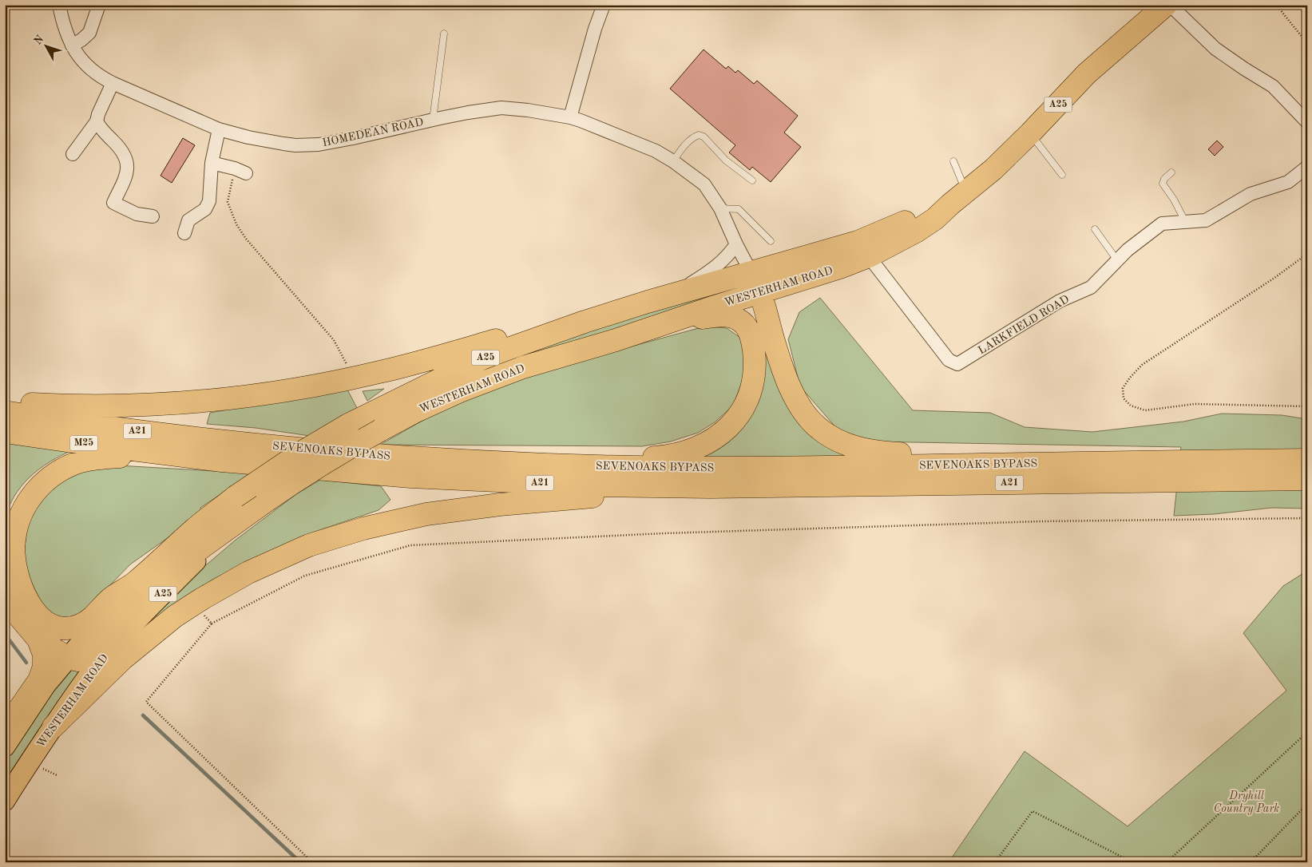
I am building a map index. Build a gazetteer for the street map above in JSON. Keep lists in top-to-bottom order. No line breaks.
{"streets":{"highway":["A25","WESTERHAM ROAD","A21","M25","SEVENOAKS BYPASS"],"street":["HOMEDEAN ROAD","LARKFIELD ROAD"]},"crossings":[["HOMEDEAN ROAD","WESTERHAM ROAD"],["WESTERHAM ROAD","LARKFIELD ROAD"],["M25","SEVENOAKS BYPASS"]],"parks":["Dryhill Country Park"],"north":"top left"}
